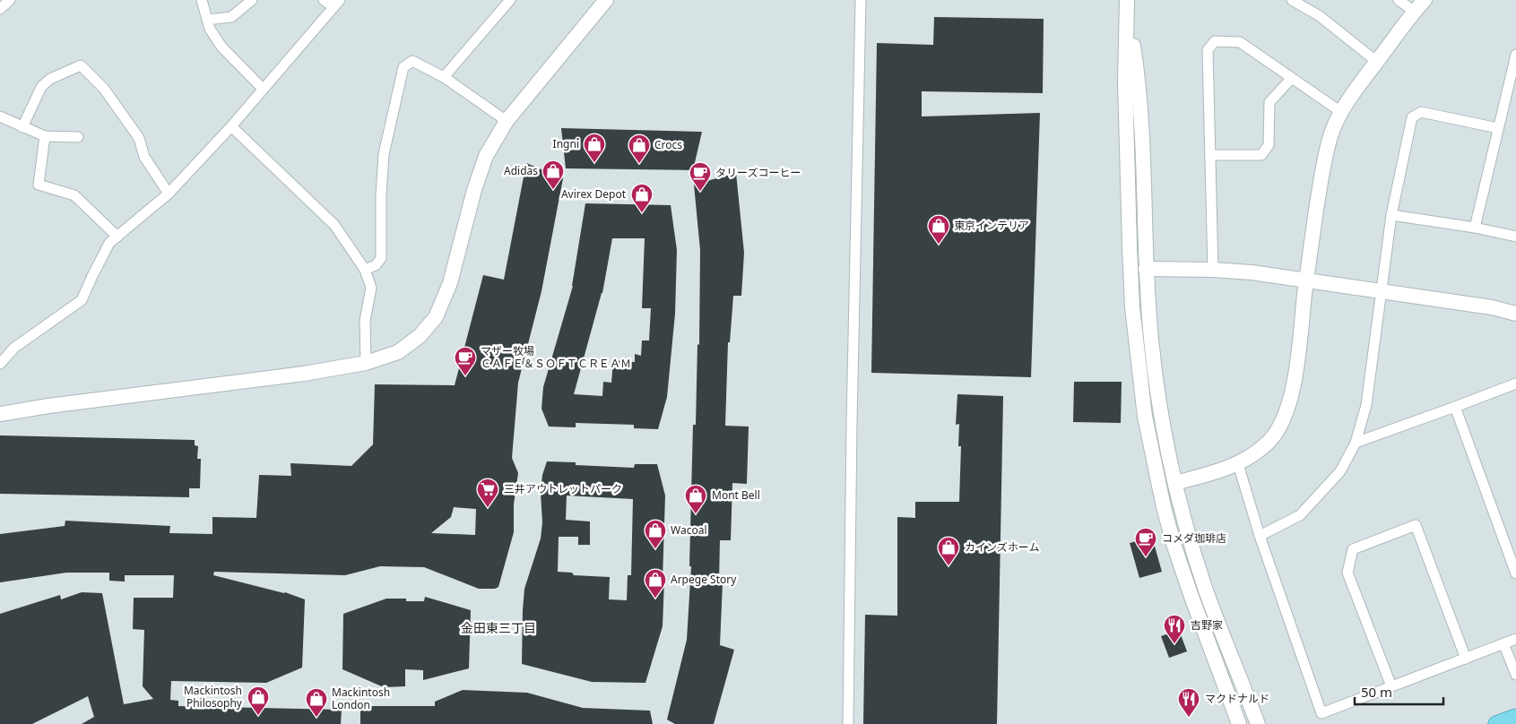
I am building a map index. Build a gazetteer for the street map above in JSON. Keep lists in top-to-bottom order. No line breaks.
{"districts":["金田東三丁目"],"places":{"shop":["Ingni","Crocs","Adidas","Avirex Depot","東京インテリア","Mont Bell","Wacoal","カインズホーム","Arpege Story","Mackintosh Philosophy","Mackintosh London"],"cafe":["タリーズコーヒー","マザー牧場 ＣＡＦＥ＆ＳＯＦＴＣＲＥＡＭ","コメダ珈琲店"],"supermarket":["三井アウトレットパーク"],"restaurant":["吉野家","マクドナルド"]},"scale_bar":"50 m"}
